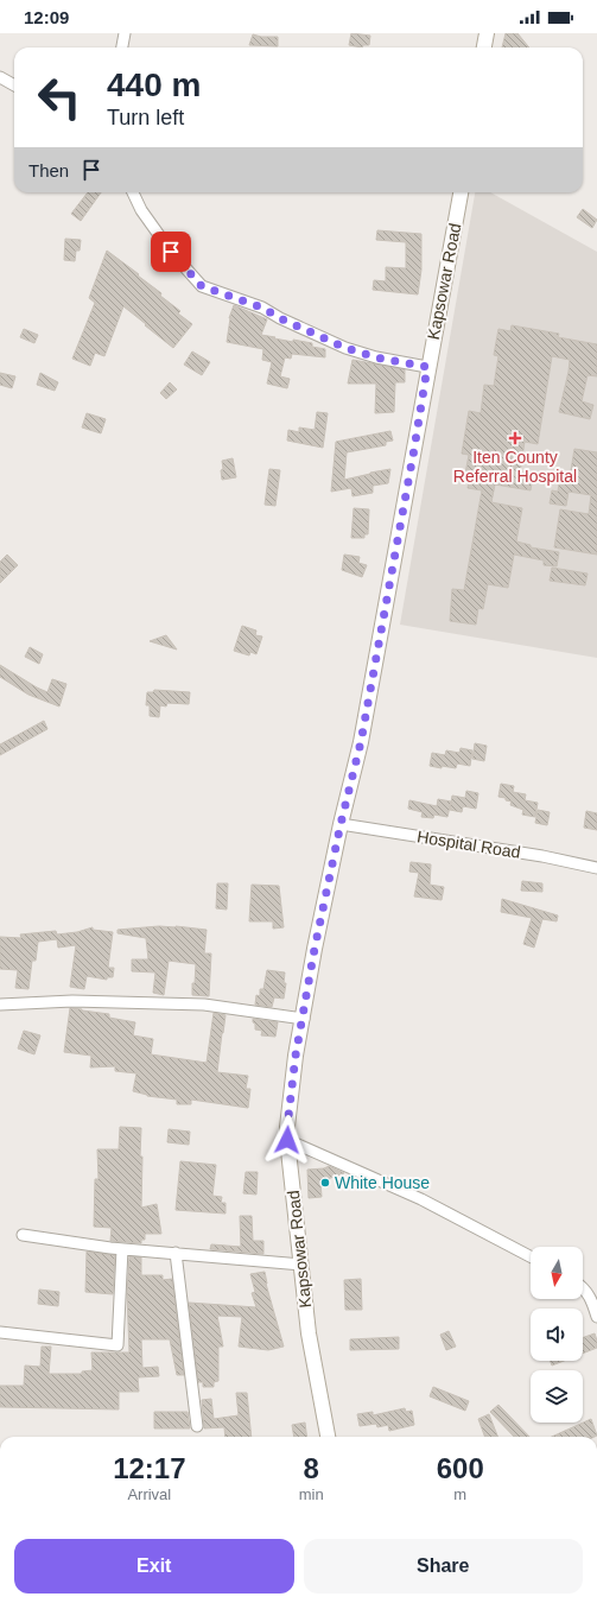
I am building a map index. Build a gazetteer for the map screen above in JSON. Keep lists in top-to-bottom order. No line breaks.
{"streets":{"main road":["Kapsowar Road"],"street":["Hospital Road"]},"crossings":[["Kapsowar Road","Hospital Road"]],"places":{"health":["Iten County Referral Hospital"],"other":["White House"]},"north":"bottom","page":{"status":"12:09","turn":["440 m","Turn left"],"then":"Then","eta":["12:17","Arrival","8","min","600","m"],"buttons":["Exit","Share"]}}
